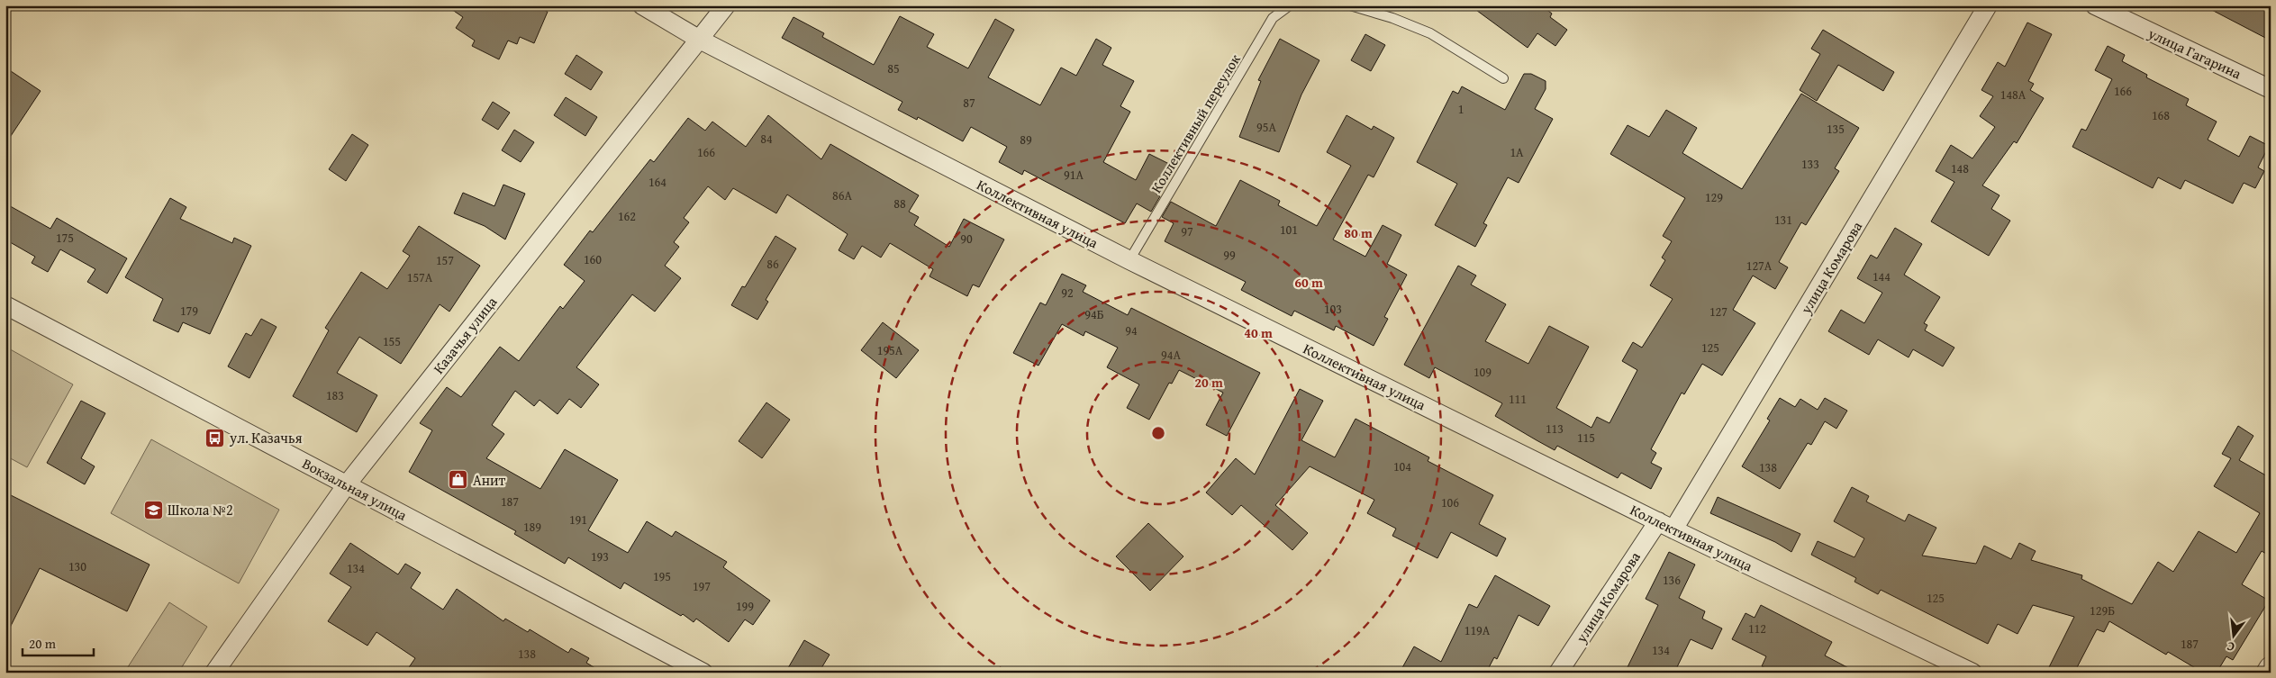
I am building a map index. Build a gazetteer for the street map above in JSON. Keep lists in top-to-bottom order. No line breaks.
{"streets":{"street":["улица Гагарина","Коллективная улица","улица Комарова","Казачья улица","Вокзальная улица"],"lane":["Коллективный переулок"]},"crossings":[["Коллективный переулок","Коллективная улица"],["Коллективная улица","улица Комарова"],["Коллективная улица","Казачья улица"],["Казачья улица","Вокзальная улица"]],"places":{"bus stop":["ул. Казачья"],"shop":["Анит"],"school or university":["Школа №2"]},"house_numbers":["85","166","148А","87","1","168","95А","135","84","89","166","1А","133","148","91А","164","86А","129","88","162","131","101","97","175","90","99","160","157","86","127А","144","157А","92","103","179","127","94Б","94","155","125","195А","94А","109","183","111","113","115","104","138","187","106","191","189","193","130","134","195","136","197","125","199","129Б","112","119А","187","134","138"],"scale_bar":"20 m","north":"bottom","rings":["80 m","60 m","40 m","20 m"]}
